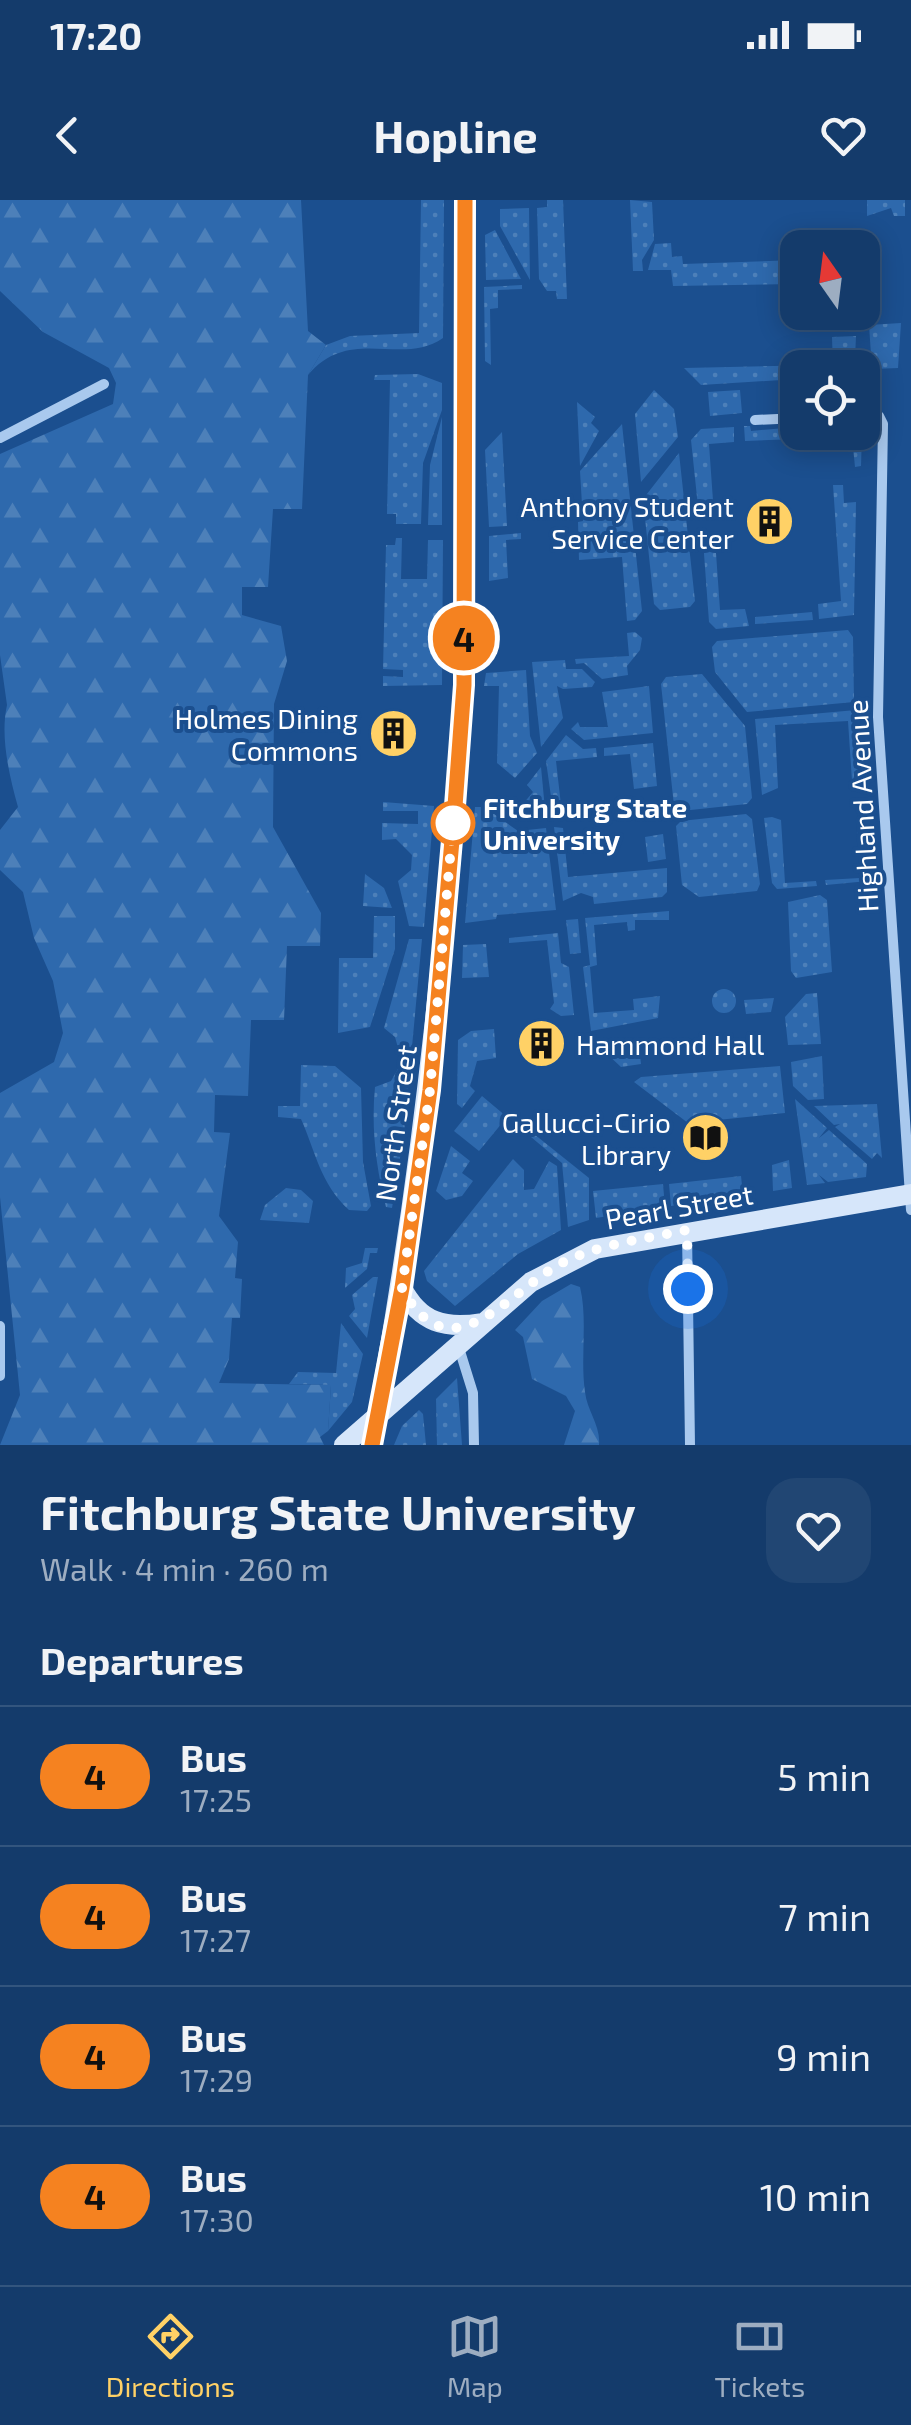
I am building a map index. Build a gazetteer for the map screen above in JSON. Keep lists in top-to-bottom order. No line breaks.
{"streets":{"street":["Highland Avenue","North Street","Pearl Street"]},"crossings":[["Highland Avenue","Pearl Street"],["North Street","Pearl Street"]],"places":{"building":["Anthony Student Service Center","Holmes Dining Commons","Hammond Hall"],"other":["Fitchburg State University"],"library":["Gallucci-Cirio Library"]},"lines":["bus line 4"],"north":"top","page":{"status":"17:20","header":"Hopline","on_map":"4","heading":[["Fitchburg State University","Walk · 4 min · 260 m"],"Departures"],"list":[{"mark":"4","name":"Bus","note":"17:25","value":"5 min"},{"mark":"4","name":"Bus","note":"17:27","value":"7 min"},{"mark":"4","name":"Bus","note":"17:29","value":"9 min"},{"mark":"4","name":"Bus","note":"17:30","value":"10 min"}],"tabs":["Directions","Map","Tickets"]}}
